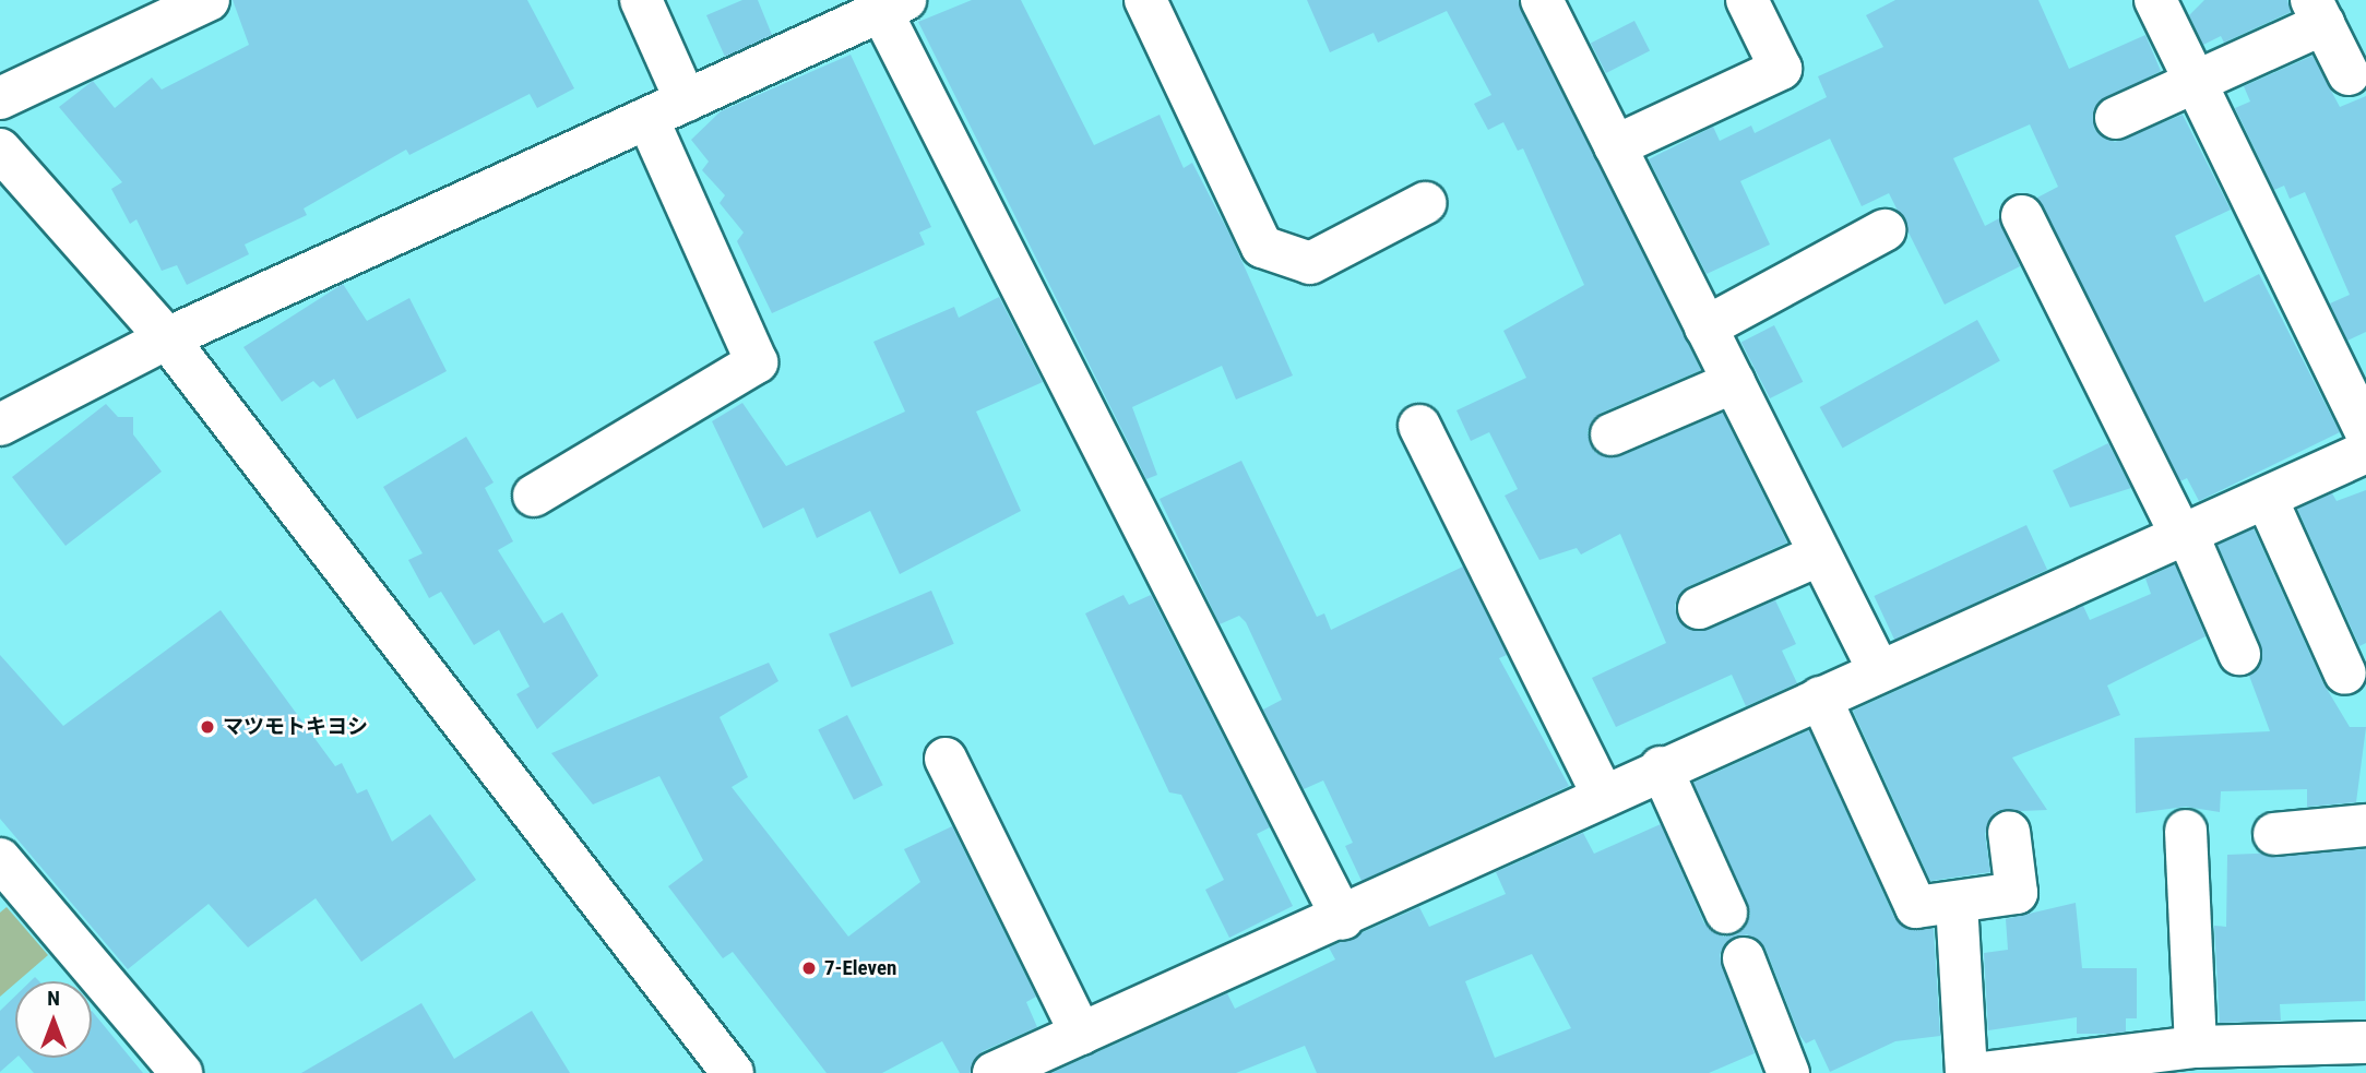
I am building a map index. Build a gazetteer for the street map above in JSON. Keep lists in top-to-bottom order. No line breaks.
{"places":["マツモトキヨシ","7-Eleven"],"north":"top"}
